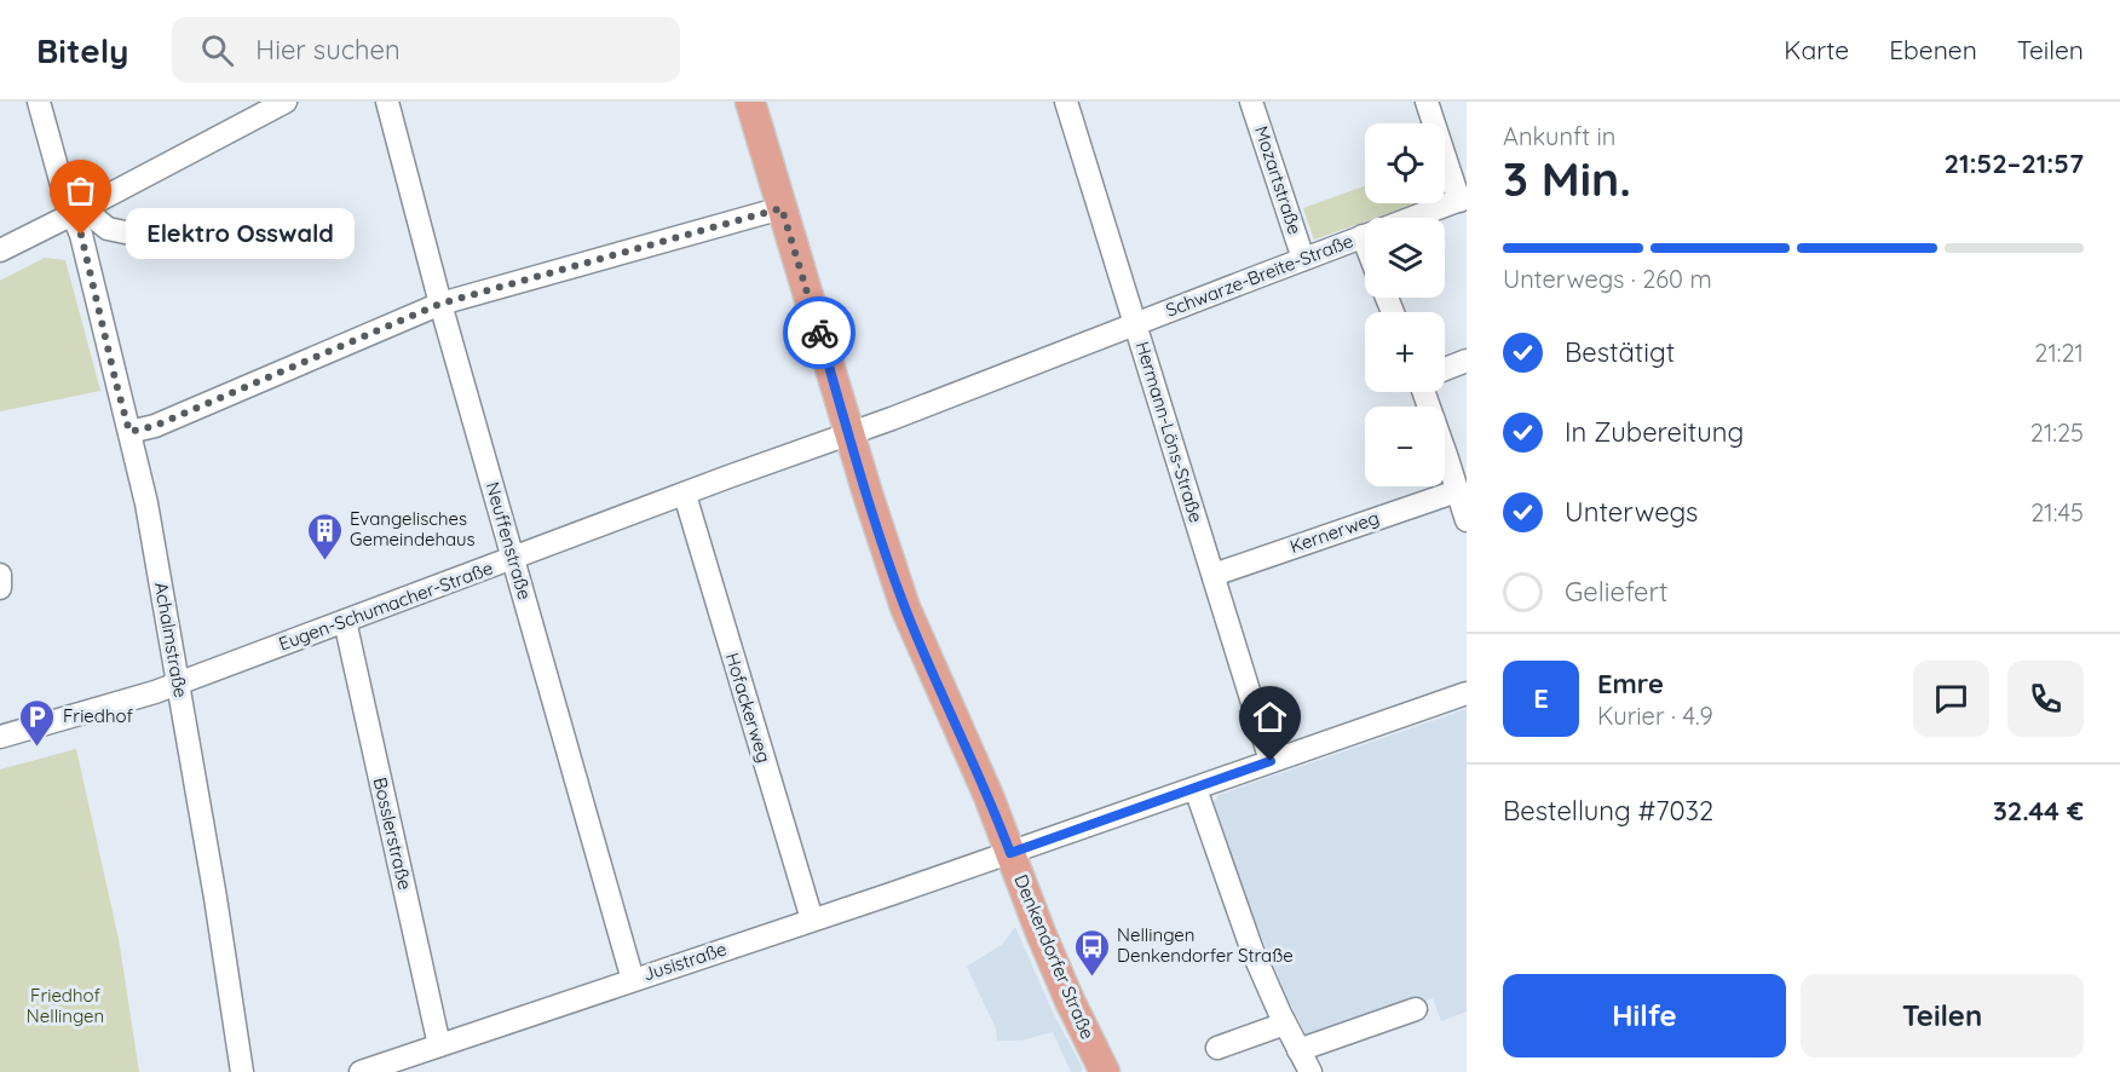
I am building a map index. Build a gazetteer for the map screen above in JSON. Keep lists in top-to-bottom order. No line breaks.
{"streets":{"main road":["Denkendorfer Straße"],"street":["Mozartstraße","Schwarze-Breite-Straße","Hermann-Löns-Straße","Kernerweg","Neuffenstraße","Eugen-Schumacher-Straße","Achalmstraße","Hofackerweg","Bosslerstraße","Jusistraße"]},"crossings":[["Mozartstraße","Schwarze-Breite-Straße"],["Schwarze-Breite-Straße","Hermann-Löns-Straße"],["Schwarze-Breite-Straße","Eugen-Schumacher-Straße"],["Schwarze-Breite-Straße","Denkendorfer Straße"],["Hermann-Löns-Straße","Kernerweg"],["Hermann-Löns-Straße","Jusistraße"],["Neuffenstraße","Eugen-Schumacher-Straße"],["Neuffenstraße","Jusistraße"],["Eugen-Schumacher-Straße","Achalmstraße"],["Eugen-Schumacher-Straße","Hofackerweg"],["Eugen-Schumacher-Straße","Bosslerstraße"],["Eugen-Schumacher-Straße","Denkendorfer Straße"],["Hofackerweg","Jusistraße"],["Bosslerstraße","Jusistraße"],["Denkendorfer Straße","Jusistraße"]],"parks":["Friedhof Nellingen"],"places":{"other":["Elektro Osswald"],"building":["Evangelisches Gemeindehaus"],"parking":["Friedhof"],"bus stop":["Nellingen Denkendorfer Straße"]},"page":{"header":"Bitely","search":"Hier suchen","nav":["Karte","Ebenen","Teilen"],"heading":["3 Min.","Ankunft in","21:52–21:57"],"panel":["Emre","Kurier · 4.9","Bestellung #7032","32.44 €"],"map_buttons":["+","−"],"bubble":"Elektro Osswald","bar":"Unterwegs · 260 m","list":[["Bestätigt","21:21"],["In Zubereitung","21:25"],["Unterwegs","21:45"],"Geliefert"],"round":"E","buttons":["Hilfe","Teilen"]}}
